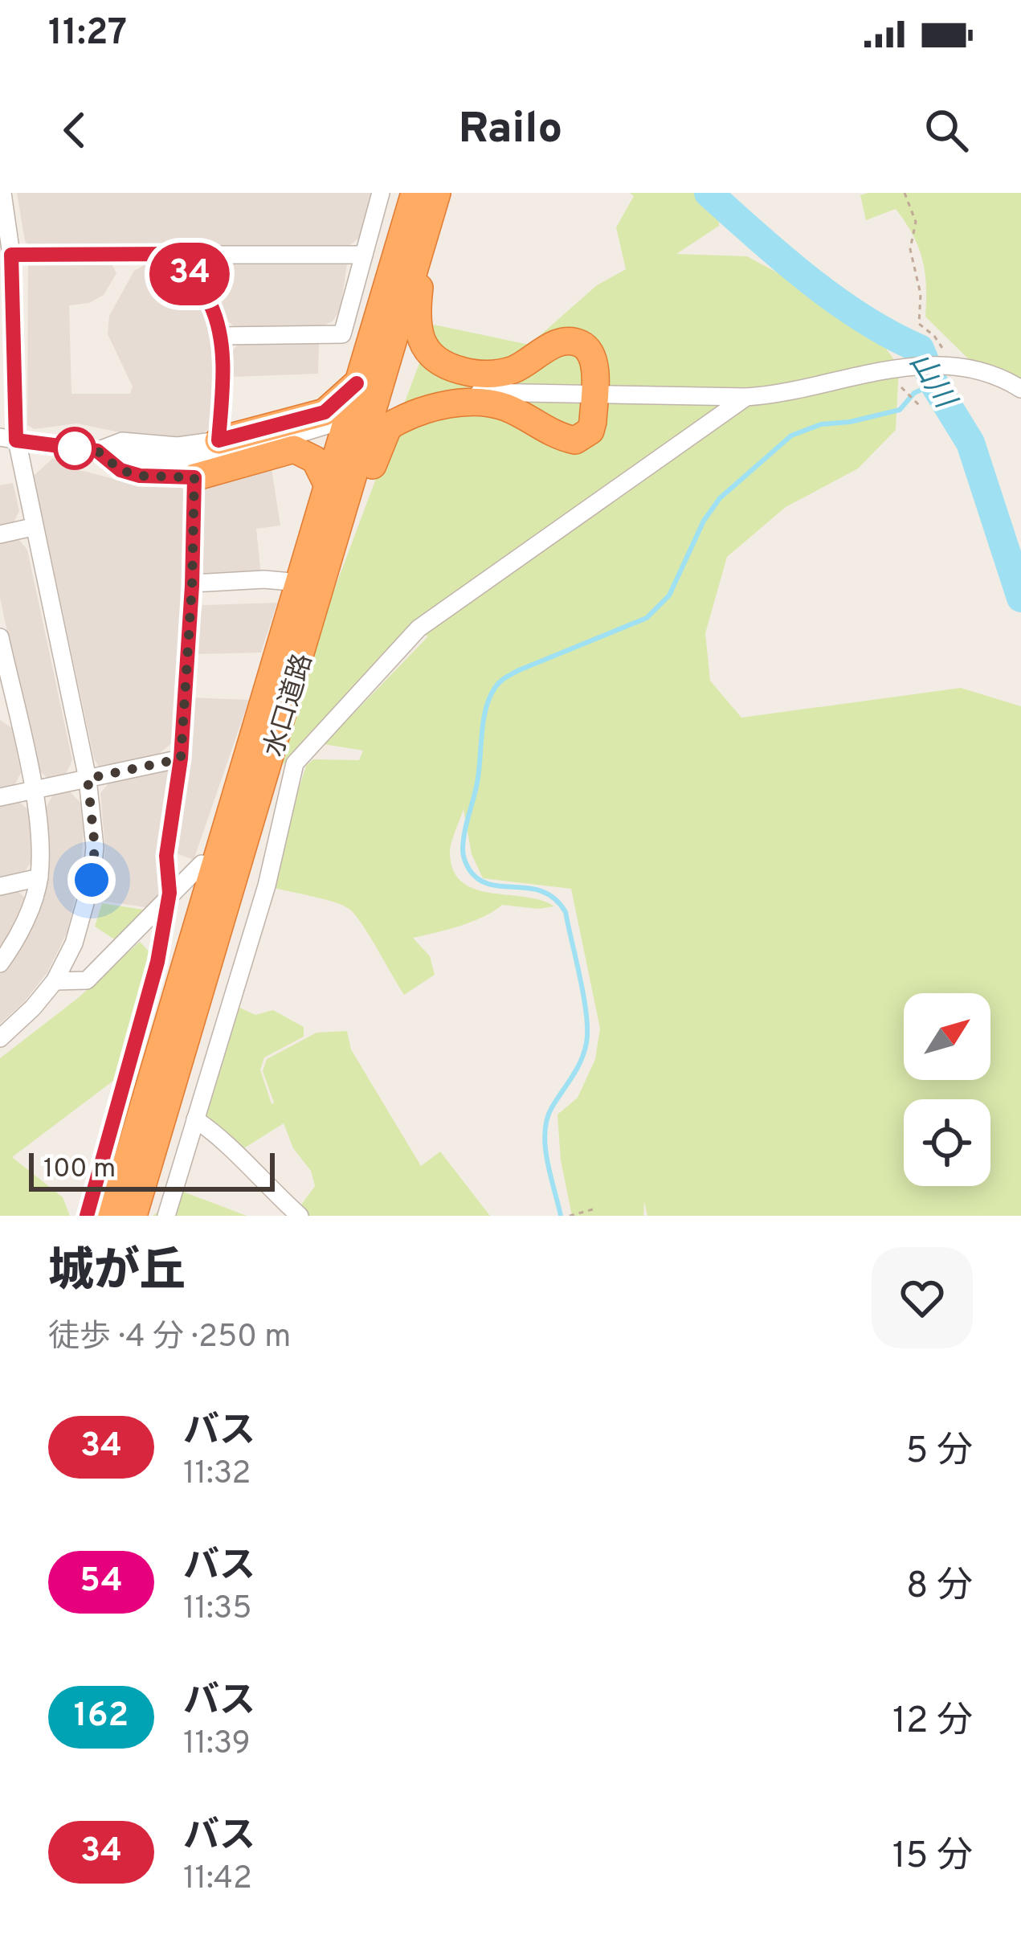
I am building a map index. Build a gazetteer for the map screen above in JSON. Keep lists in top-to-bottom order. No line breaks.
{"streets":{"highway":["水口道路"]},"water":["山川"],"lines":["bus line 34"],"scale_bar":"100 m","north":"top right","page":{"status":"11:27","header":"Railo","on_map":"34","scale":"100 m","heading":["城が丘","徒歩 · 4 分 · 250 m"],"list":[{"mark":"34","name":"バス","note":"11:32","value":"5 分"},{"mark":"54","name":"バス","note":"11:35","value":"8 分"},{"mark":"162","name":"バス","note":"11:39","value":"12 分"},{"mark":"34","name":"バス","note":"11:42","value":"15 分"}]}}
